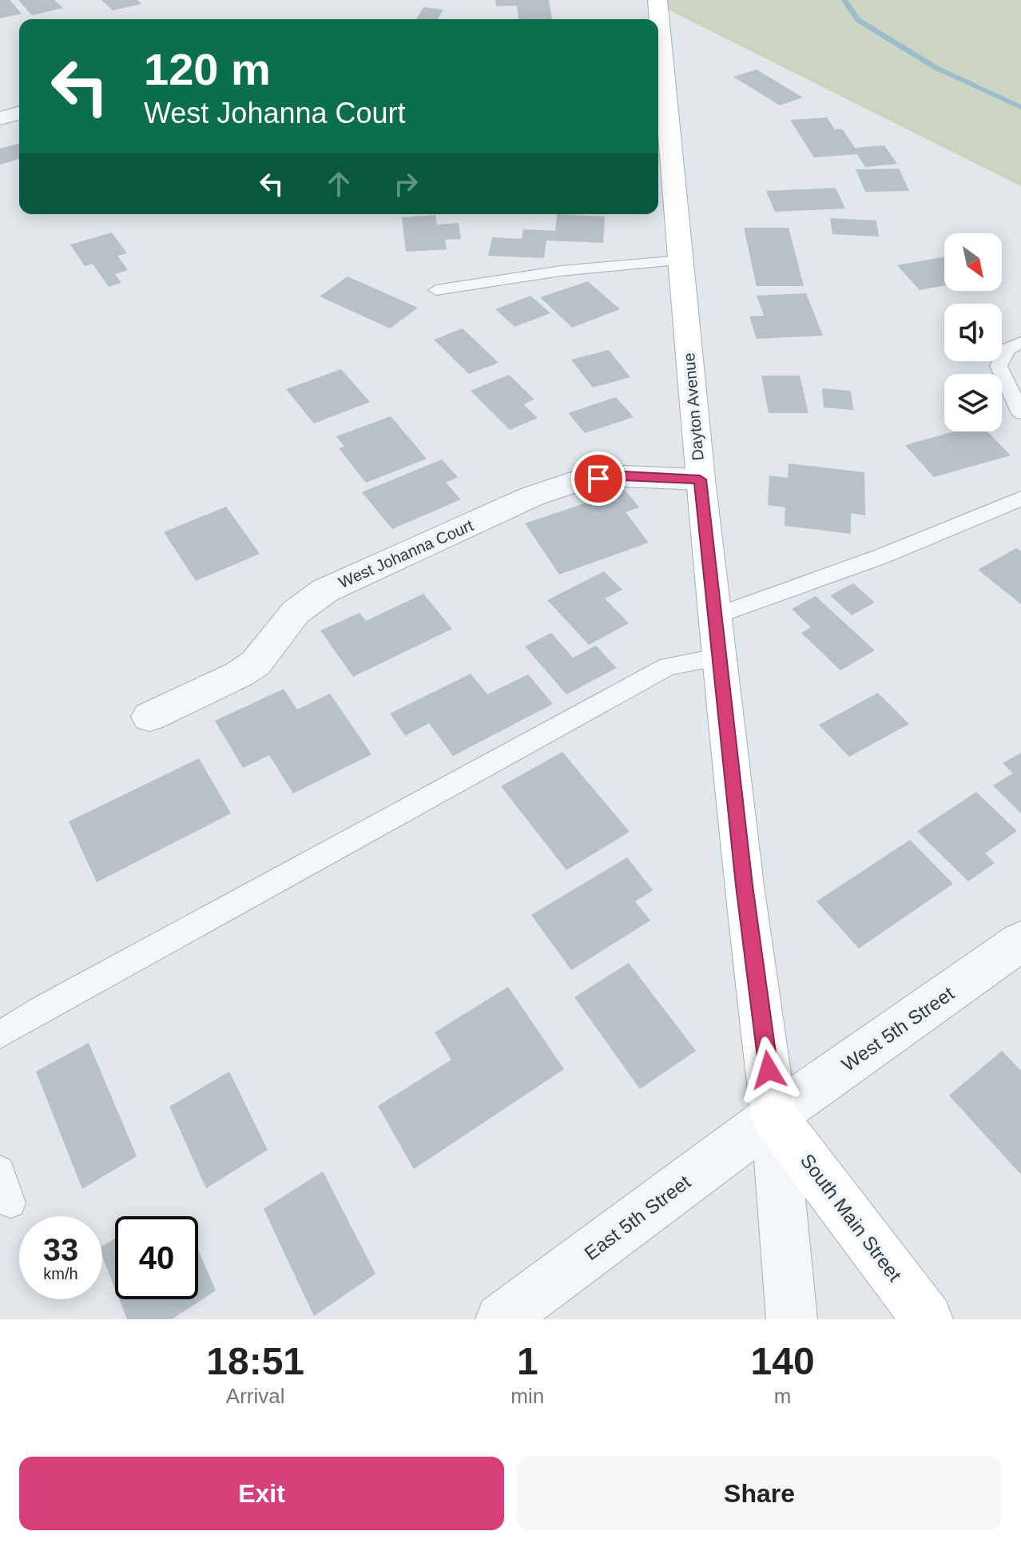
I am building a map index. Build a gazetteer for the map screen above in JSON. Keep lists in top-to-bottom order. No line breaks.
{"streets":{"street":["Dayton Avenue","West Johanna Court","West 5th Street","East 5th Street","South Main Street"]},"crossings":[["Dayton Avenue","West Johanna Court"],["Dayton Avenue","West 5th Street"],["Dayton Avenue","East 5th Street"],["Dayton Avenue","South Main Street"],["West 5th Street","East 5th Street"],["West 5th Street","South Main Street"],["East 5th Street","South Main Street"]],"north":"bottom right","page":{"turn":["120 m","West Johanna Court"],"speed":"33 km/h","limit":"40","eta":["18:51","Arrival","1","min","140","m"],"buttons":["Exit","Share"]}}
